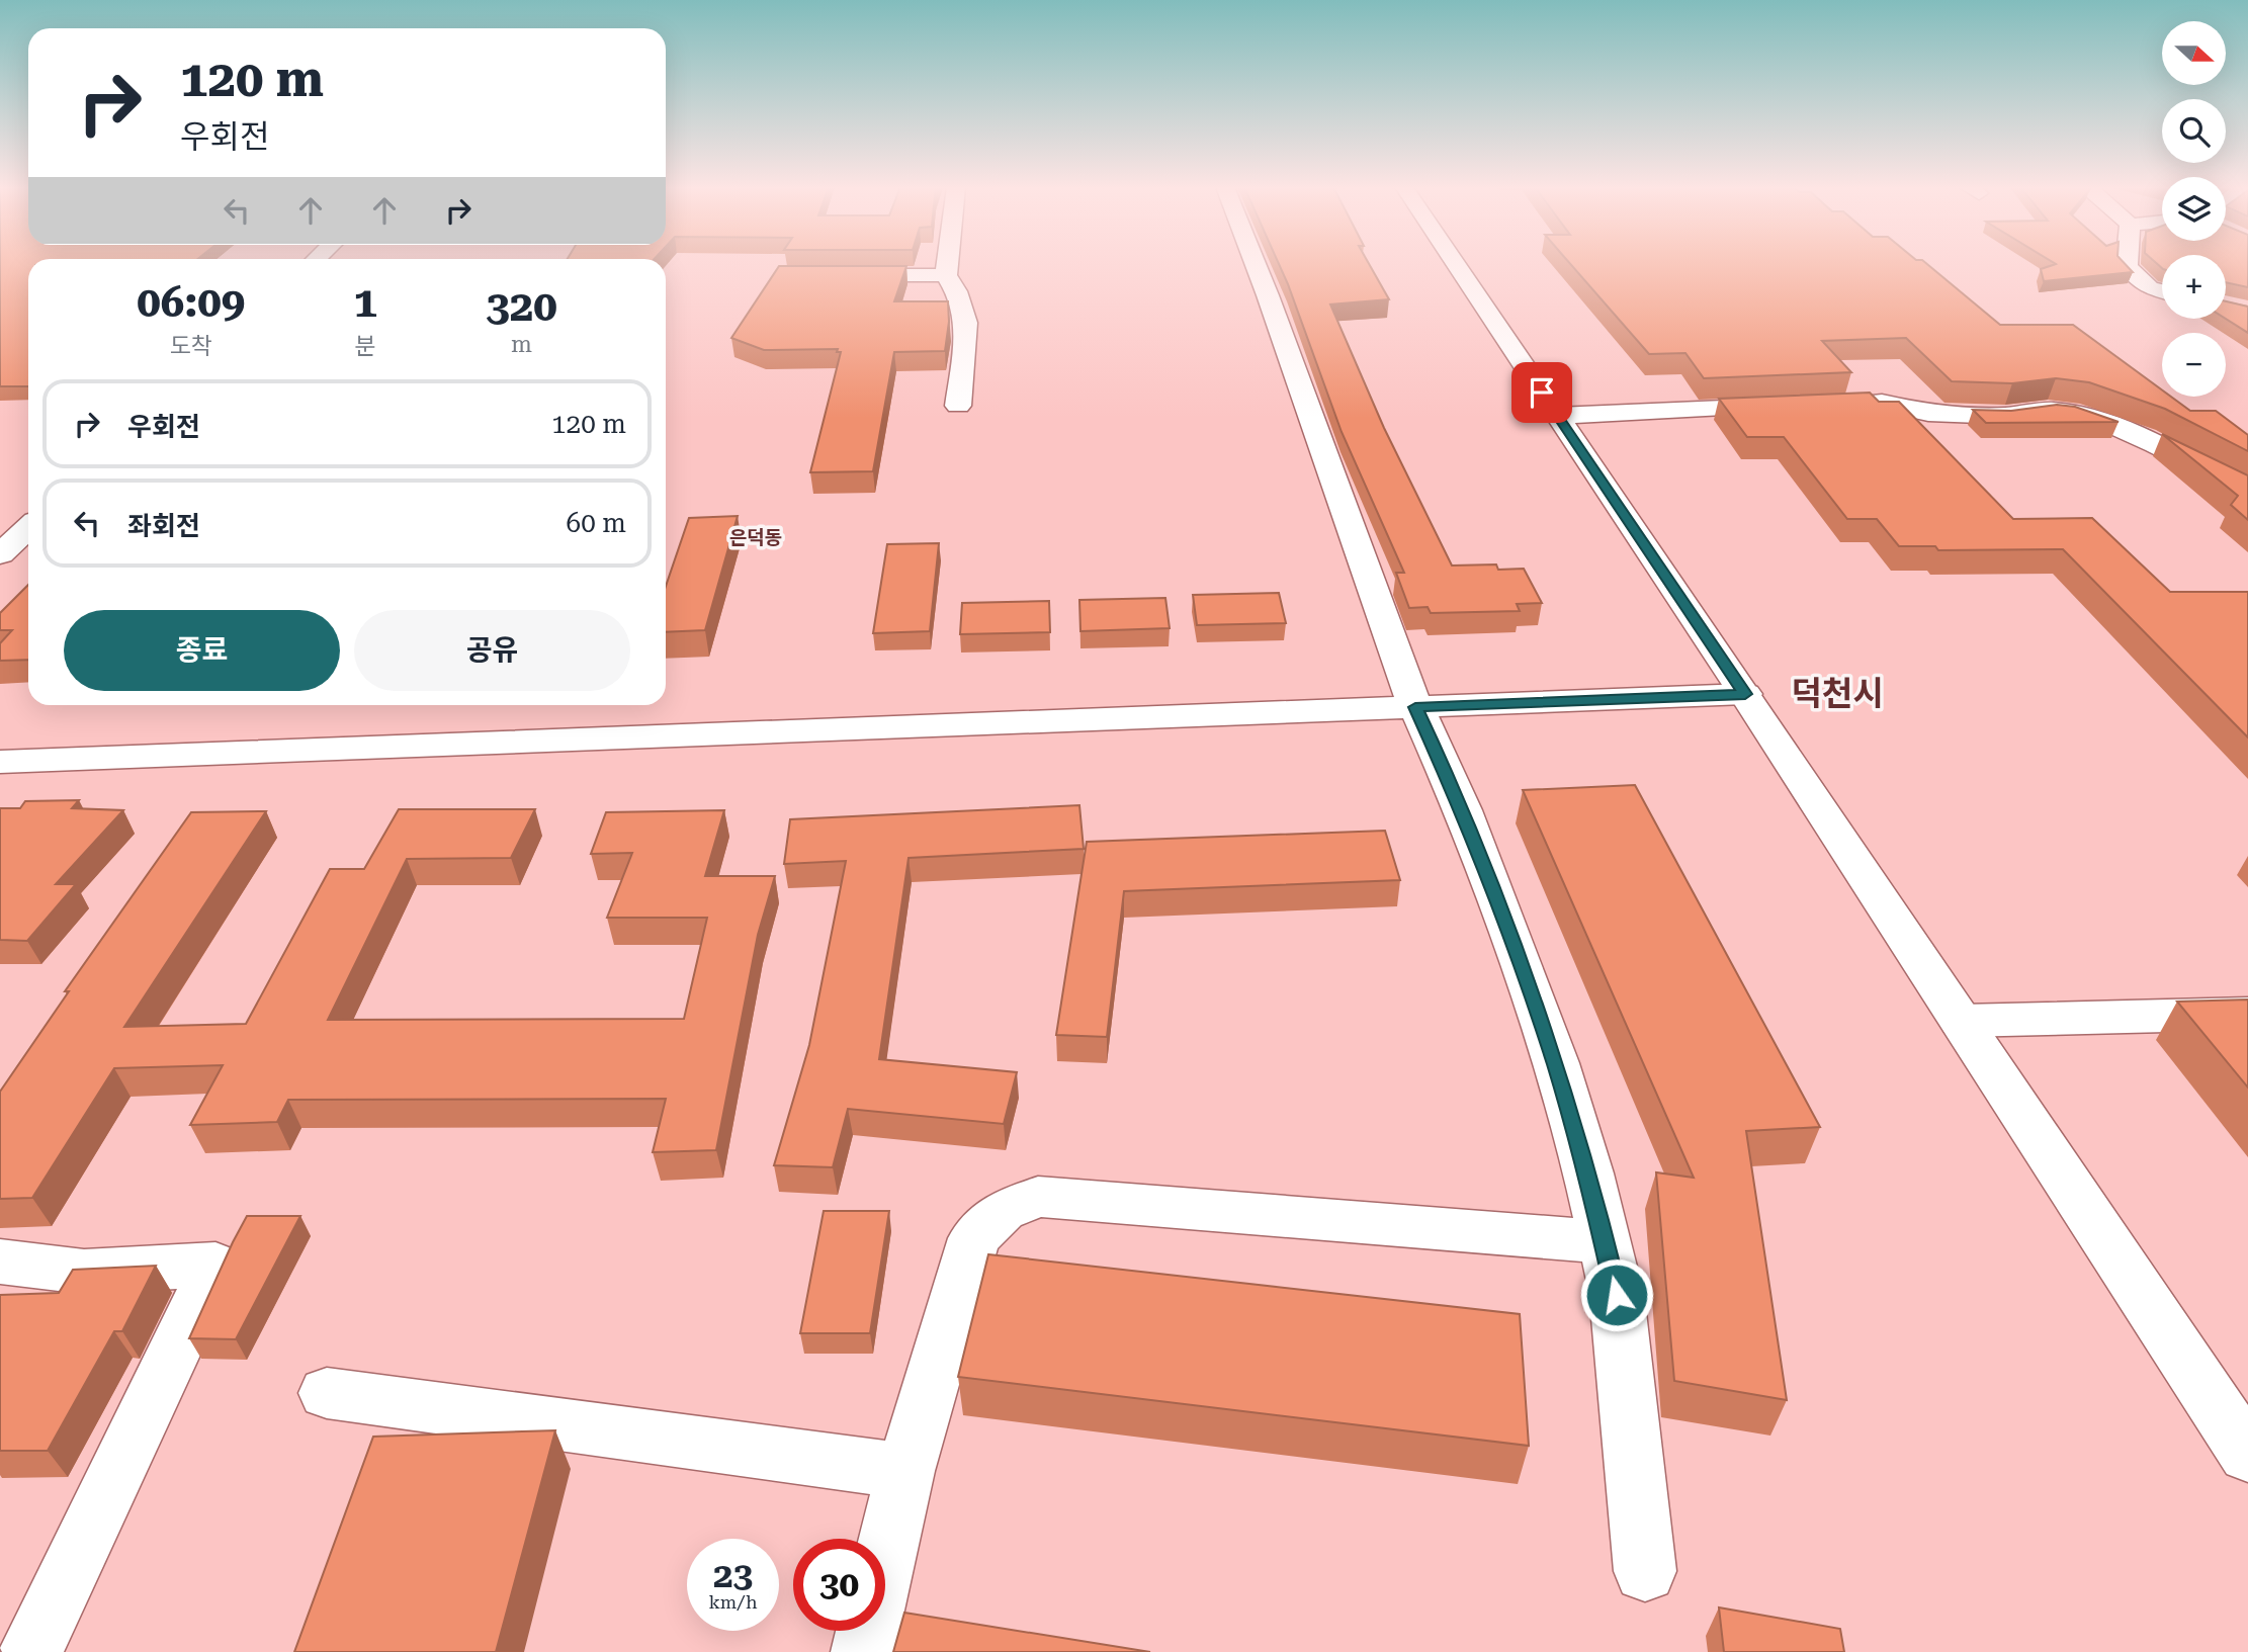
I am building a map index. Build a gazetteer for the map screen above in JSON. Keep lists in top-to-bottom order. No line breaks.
{"districts":["은덕동","덕천시"],"north":"right","page":{"map_buttons":["+","−"],"turn":["120 m","우회전"],"eta":["06:09","도착","1","분","320","m"],"list":[{"name":"우회전","value":"120 m"},{"name":"좌회전","value":"60 m"}],"buttons":["종료","공유"],"speed":"23 km/h","limit":"30"}}
